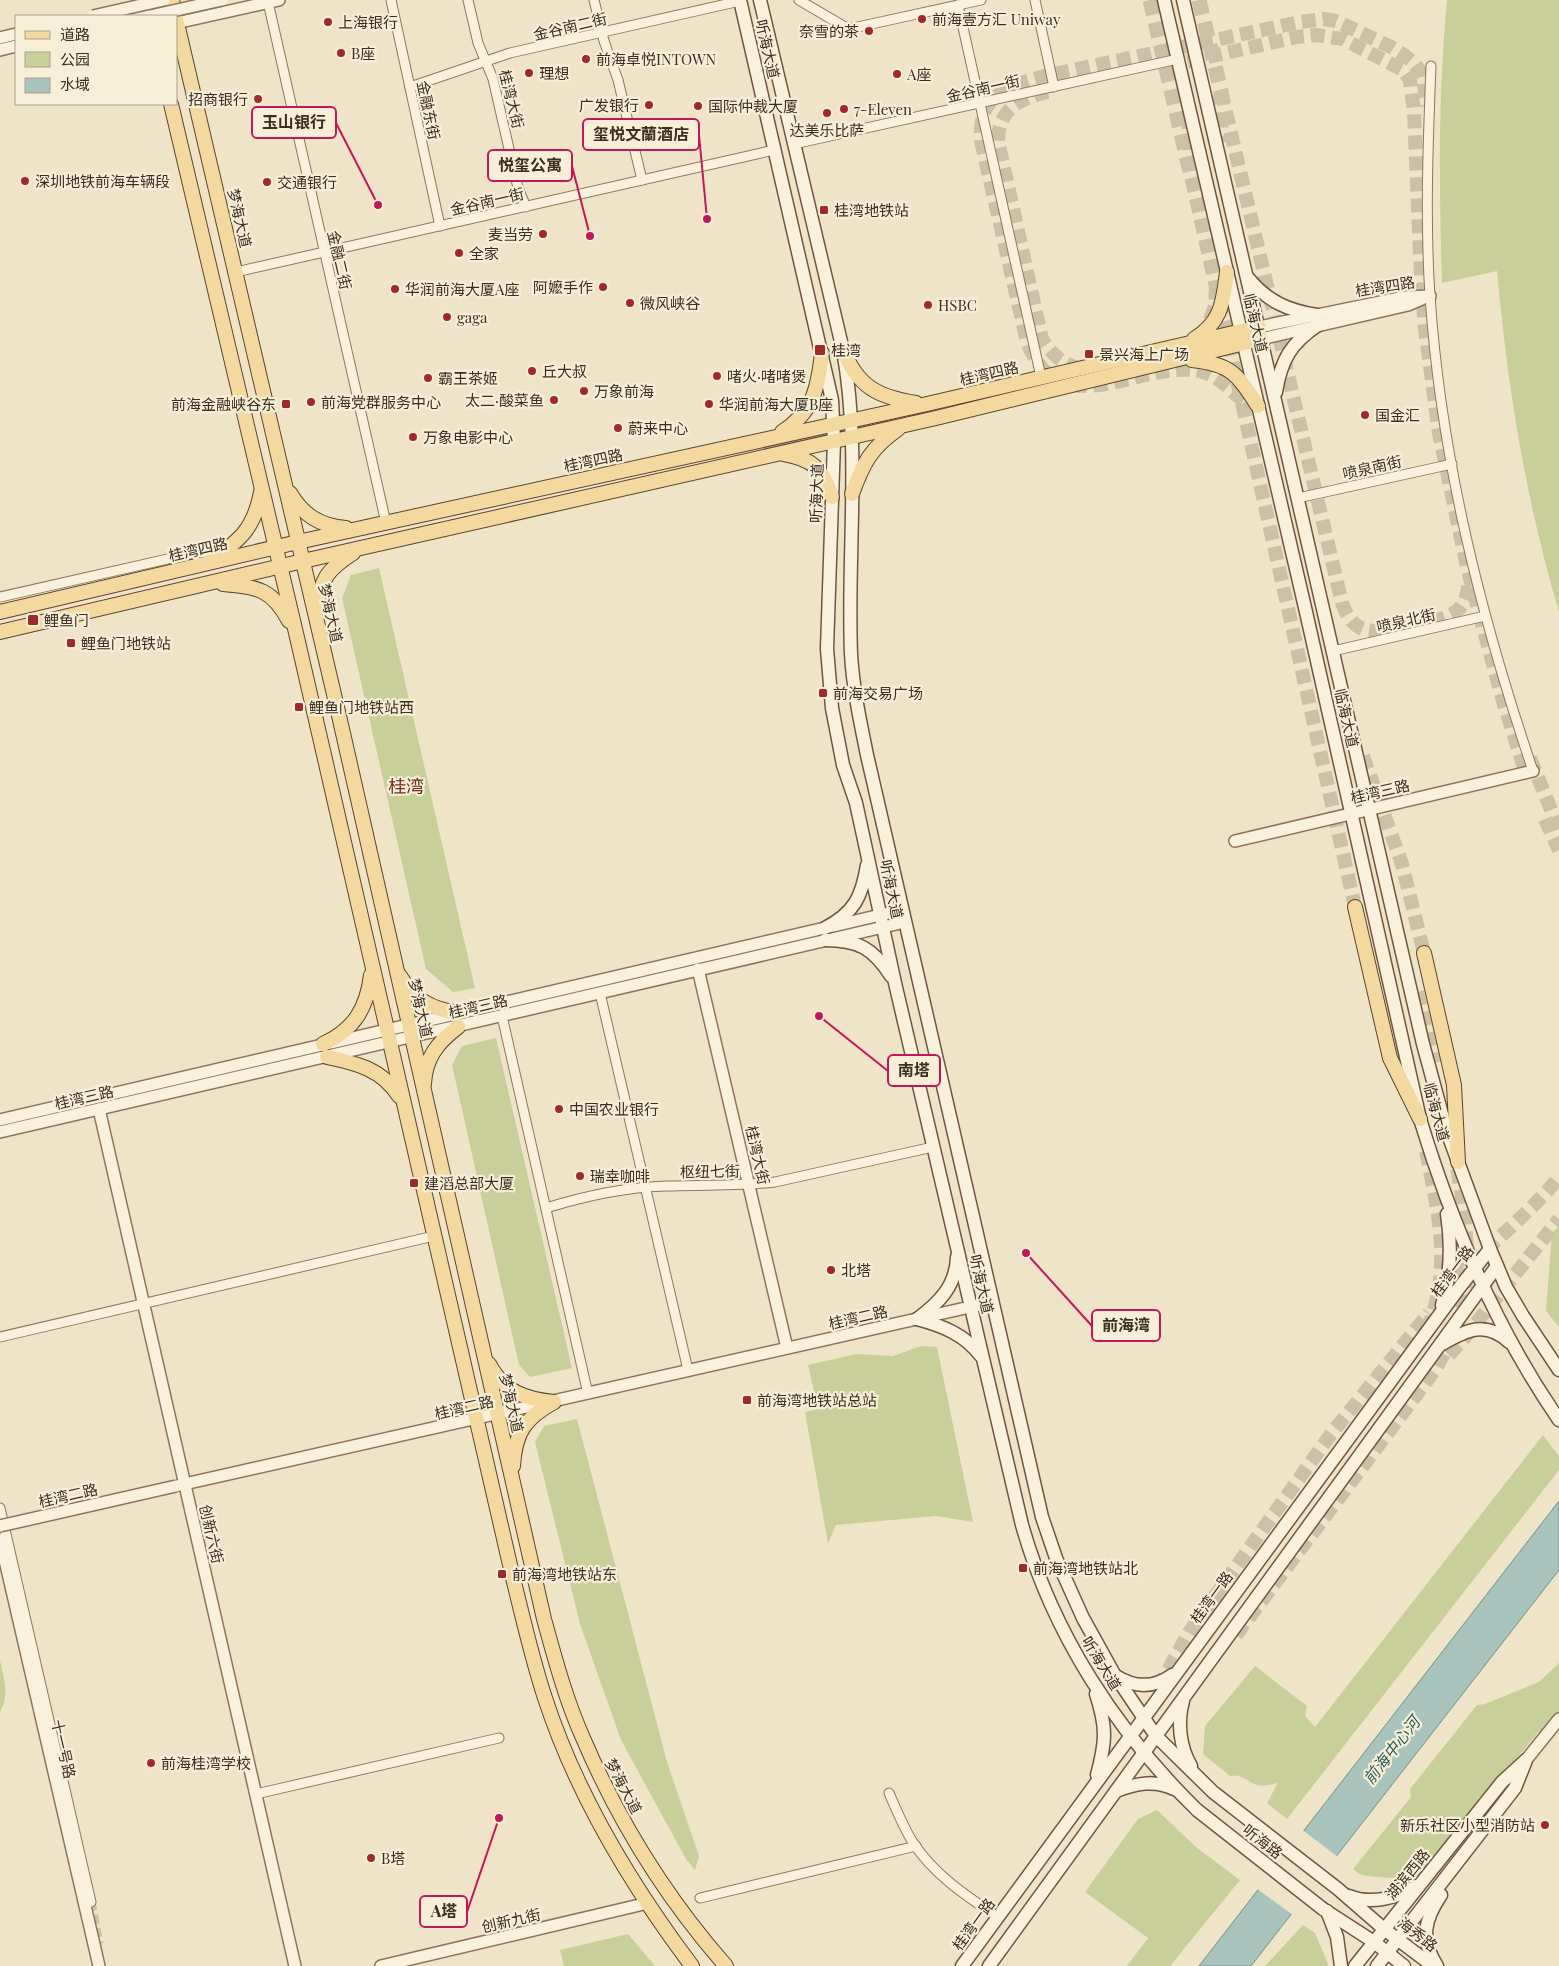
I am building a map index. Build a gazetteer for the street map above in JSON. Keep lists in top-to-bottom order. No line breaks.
{"streets":{"main road":["听海大道","梦海大道","桂湾四路","临海大道","桂湾一路","听海路","湖滨西路","海秀路"],"street":["金谷南二街","金谷南一街","桂湾大街","金融东街","金融二街","喷泉南街","喷泉北街","桂湾三路","枢纽七街","桂湾二路","创新六街","十一号路","创新九街"]},"crossings":[["金谷南二街","听海大道"],["金谷南二街","桂湾大街"],["金谷南二街","金融东街"],["听海大道","金谷南一街"],["听海大道","桂湾四路"],["听海大道","桂湾三路"],["听海大道","枢纽七街"],["听海大道","桂湾一路"],["听海大道","桂湾二路"],["听海大道","听海路"],["金谷南一街","桂湾大街"],["金谷南一街","金融东街"],["金谷南一街","梦海大道"],["金谷南一街","金融二街"],["金谷南一街","临海大道"],["桂湾大街","桂湾三路"],["桂湾大街","枢纽七街"],["桂湾大街","桂湾二路"],["梦海大道","桂湾四路"],["梦海大道","桂湾三路"],["梦海大道","桂湾二路"],["金融二街","桂湾四路"],["桂湾四路","临海大道"],["临海大道","喷泉南街"],["临海大道","喷泉北街"],["临海大道","桂湾三路"],["临海大道","桂湾一路"],["桂湾三路","创新六街"],["桂湾二路","创新六街"],["听海路","湖滨西路"],["听海路","海秀路"],["湖滨西路","海秀路"]],"districts":["桂湾"],"water":["前海中心河"],"places":{"other":["前海壹方汇 Uniway","上海银行","奈雪的茶","B座","前海卓悦INTOWN","理想","A座","招商银行","广发银行","国际仲裁大厦","7-Eleven","达美乐比萨","深圳地铁前海车辆段","交通银行","玉山银行","玺悦文蘭酒店","麦当劳","悦玺公寓","全家","阿嬷手作","华润前海大厦A座","微风峡谷","HSBC","gaga","丘大叔","啫火·啫啫煲","霸王茶姬","万象前海","太二·酸菜鱼","前海党群服务中心","华润前海大厦B座","国金汇","蔚来中心","万象电影中心","南塔","中国农业银行","瑞幸咖啡","前海湾","北塔","前海桂湾学校","A塔","新乐社区小型消防站","B塔"],"transit":["桂湾地铁站","桂湾","景兴海上广场","前海金融峡谷东","鲤鱼门","鲤鱼门地铁站","前海交易广场","鲤鱼门地铁站西","建滔总部大厦","前海湾地铁站总站","前海湾地铁站北","前海湾地铁站东"]},"legend":["道路","公园","水域"]}
